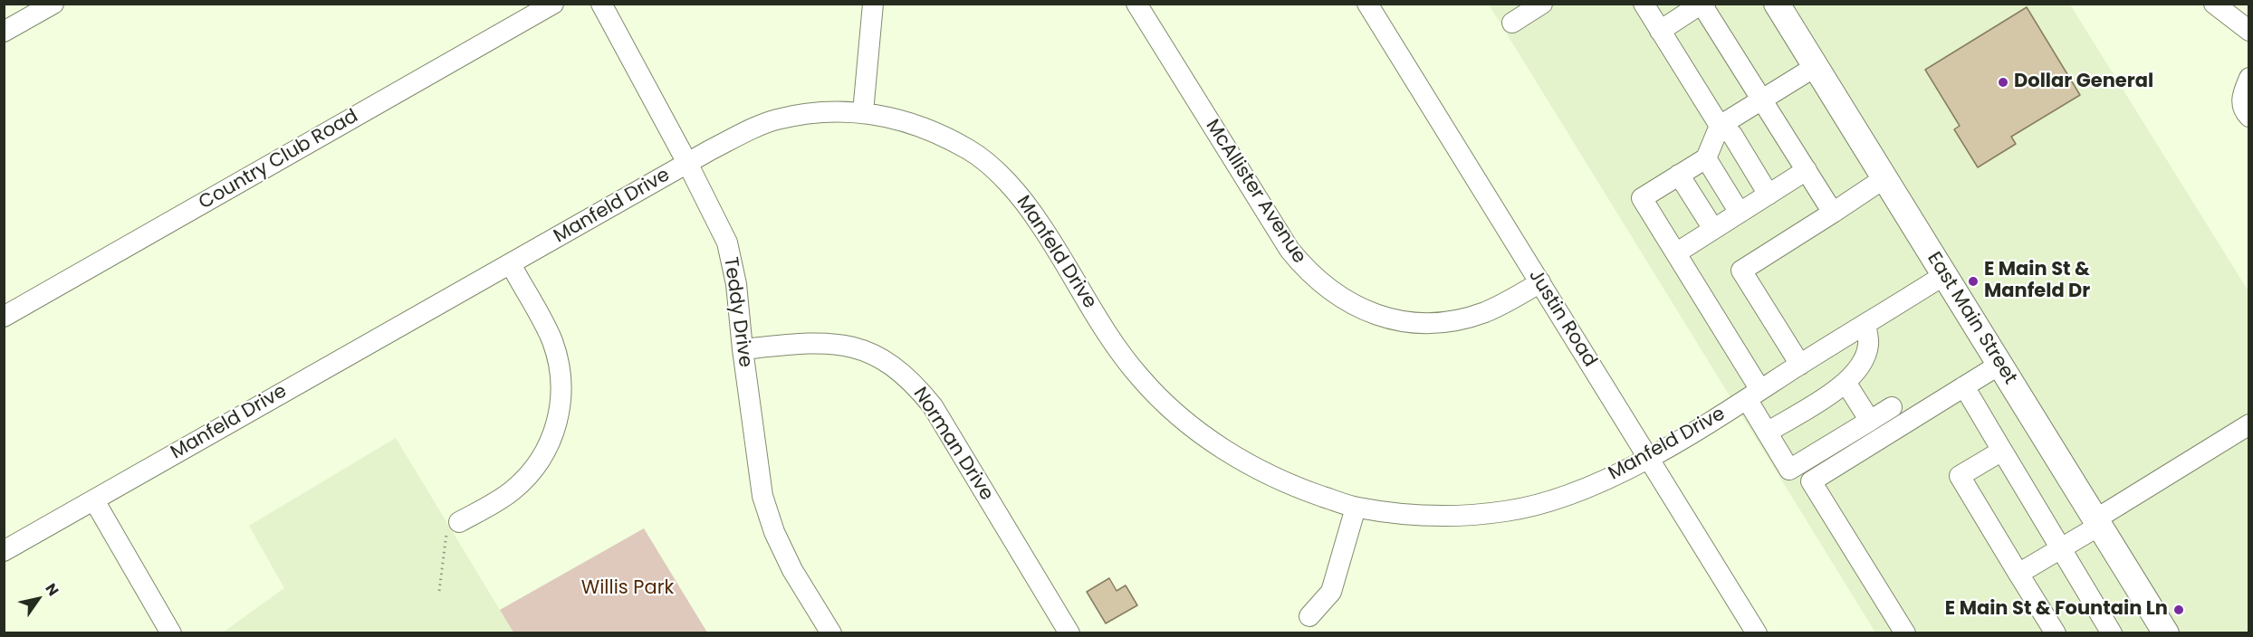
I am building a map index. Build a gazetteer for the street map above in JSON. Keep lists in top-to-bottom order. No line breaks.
{"streets":{"main road":["East Main Street"],"street":["Country Club Road","McAllister Avenue","Manfeld Drive","Teddy Drive","Justin Road","Norman Drive"]},"crossings":[["McAllister Avenue","Justin Road"],["Manfeld Drive","Teddy Drive"],["Manfeld Drive","Justin Road"],["Manfeld Drive","East Main Street"],["Teddy Drive","Norman Drive"]],"parks":["Willis Park"],"places":["Dollar General","E Main St & Manfeld Dr","E Main St & Fountain Ln"],"north":"top right"}
